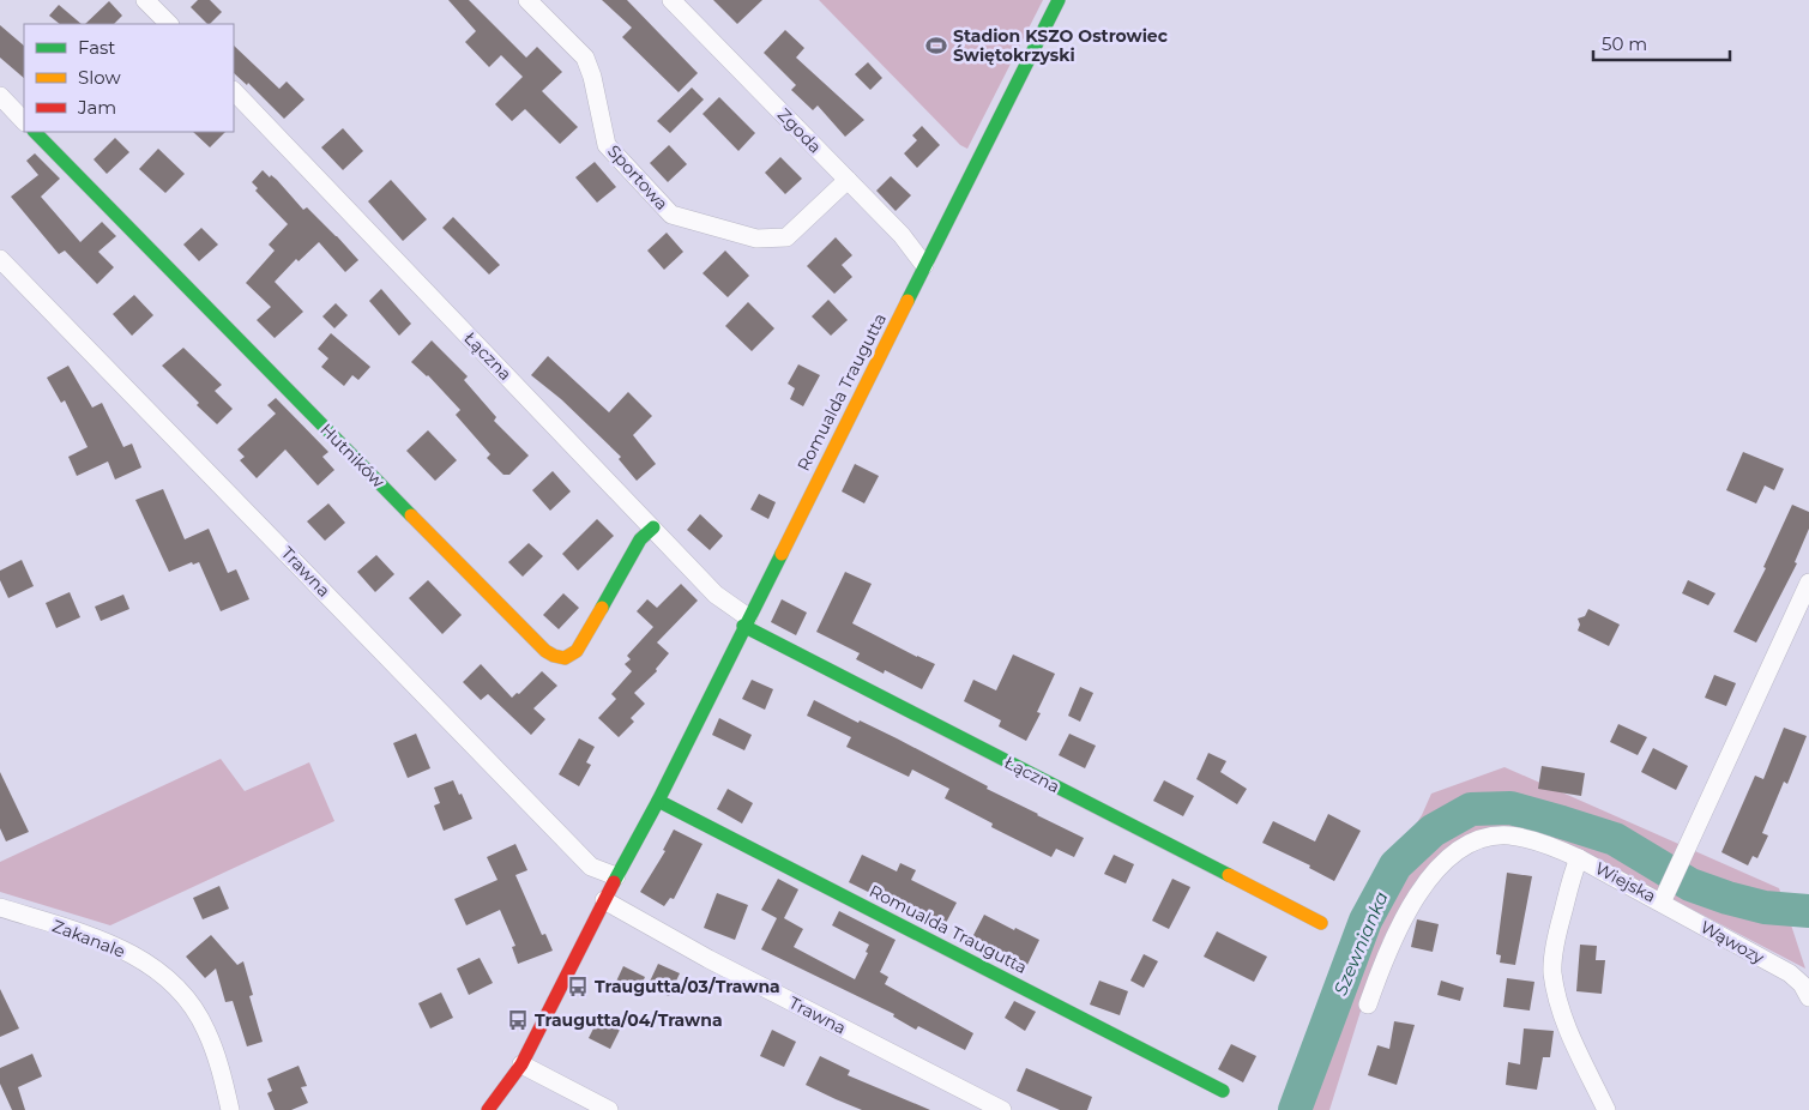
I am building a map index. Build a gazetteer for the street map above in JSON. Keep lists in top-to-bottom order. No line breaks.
{"streets":{"street":["Zgoda","Sportowa","Łączna","Romualda Traugutta","Hutników","Trawna","Wiejska","Zakanale","Wąwozy"]},"crossings":[["Zgoda","Sportowa"],["Zgoda","Romualda Traugutta"],["Łączna","Romualda Traugutta"],["Łączna","Hutników"],["Romualda Traugutta","Trawna"],["Wiejska","Wąwozy"]],"water":["Szewnianka"],"places":{"sports":["Stadion KSZO Ostrowiec Świętokrzyski"],"bus stop":["Traugutta/03/Trawna","Traugutta/04/Trawna"]},"legend":["Fast","Slow","Jam"],"scale_bar":"50 m"}
